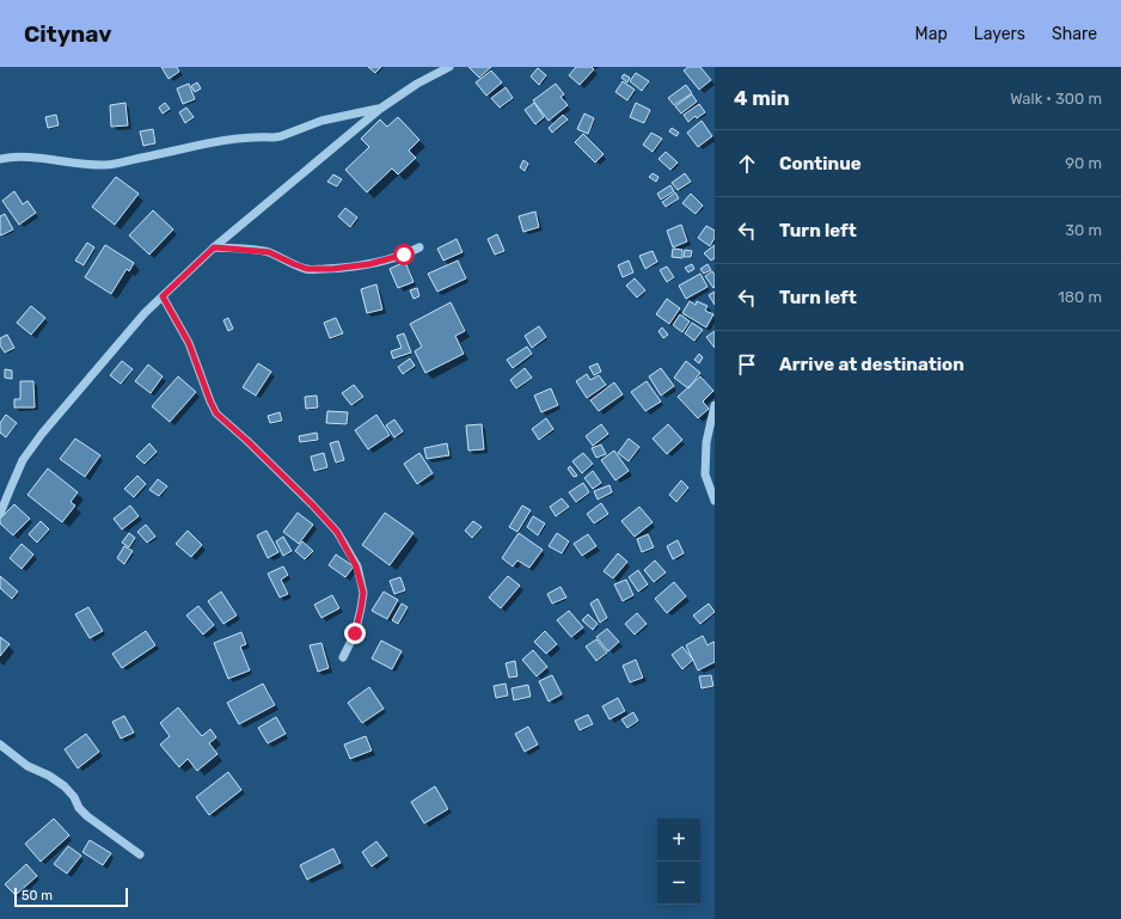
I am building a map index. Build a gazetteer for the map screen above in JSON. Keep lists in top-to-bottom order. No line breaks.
{"scale_bar":"50 m","page":{"header":"Citynav","nav":["Map","Layers","Share"],"heading":["4 min","Walk · 300 m"],"list":[["Continue","90 m"],["Turn left","30 m"],["Turn left","180 m"],"Arrive at destination"],"map_buttons":["+","−"],"scale":"50 m"}}
